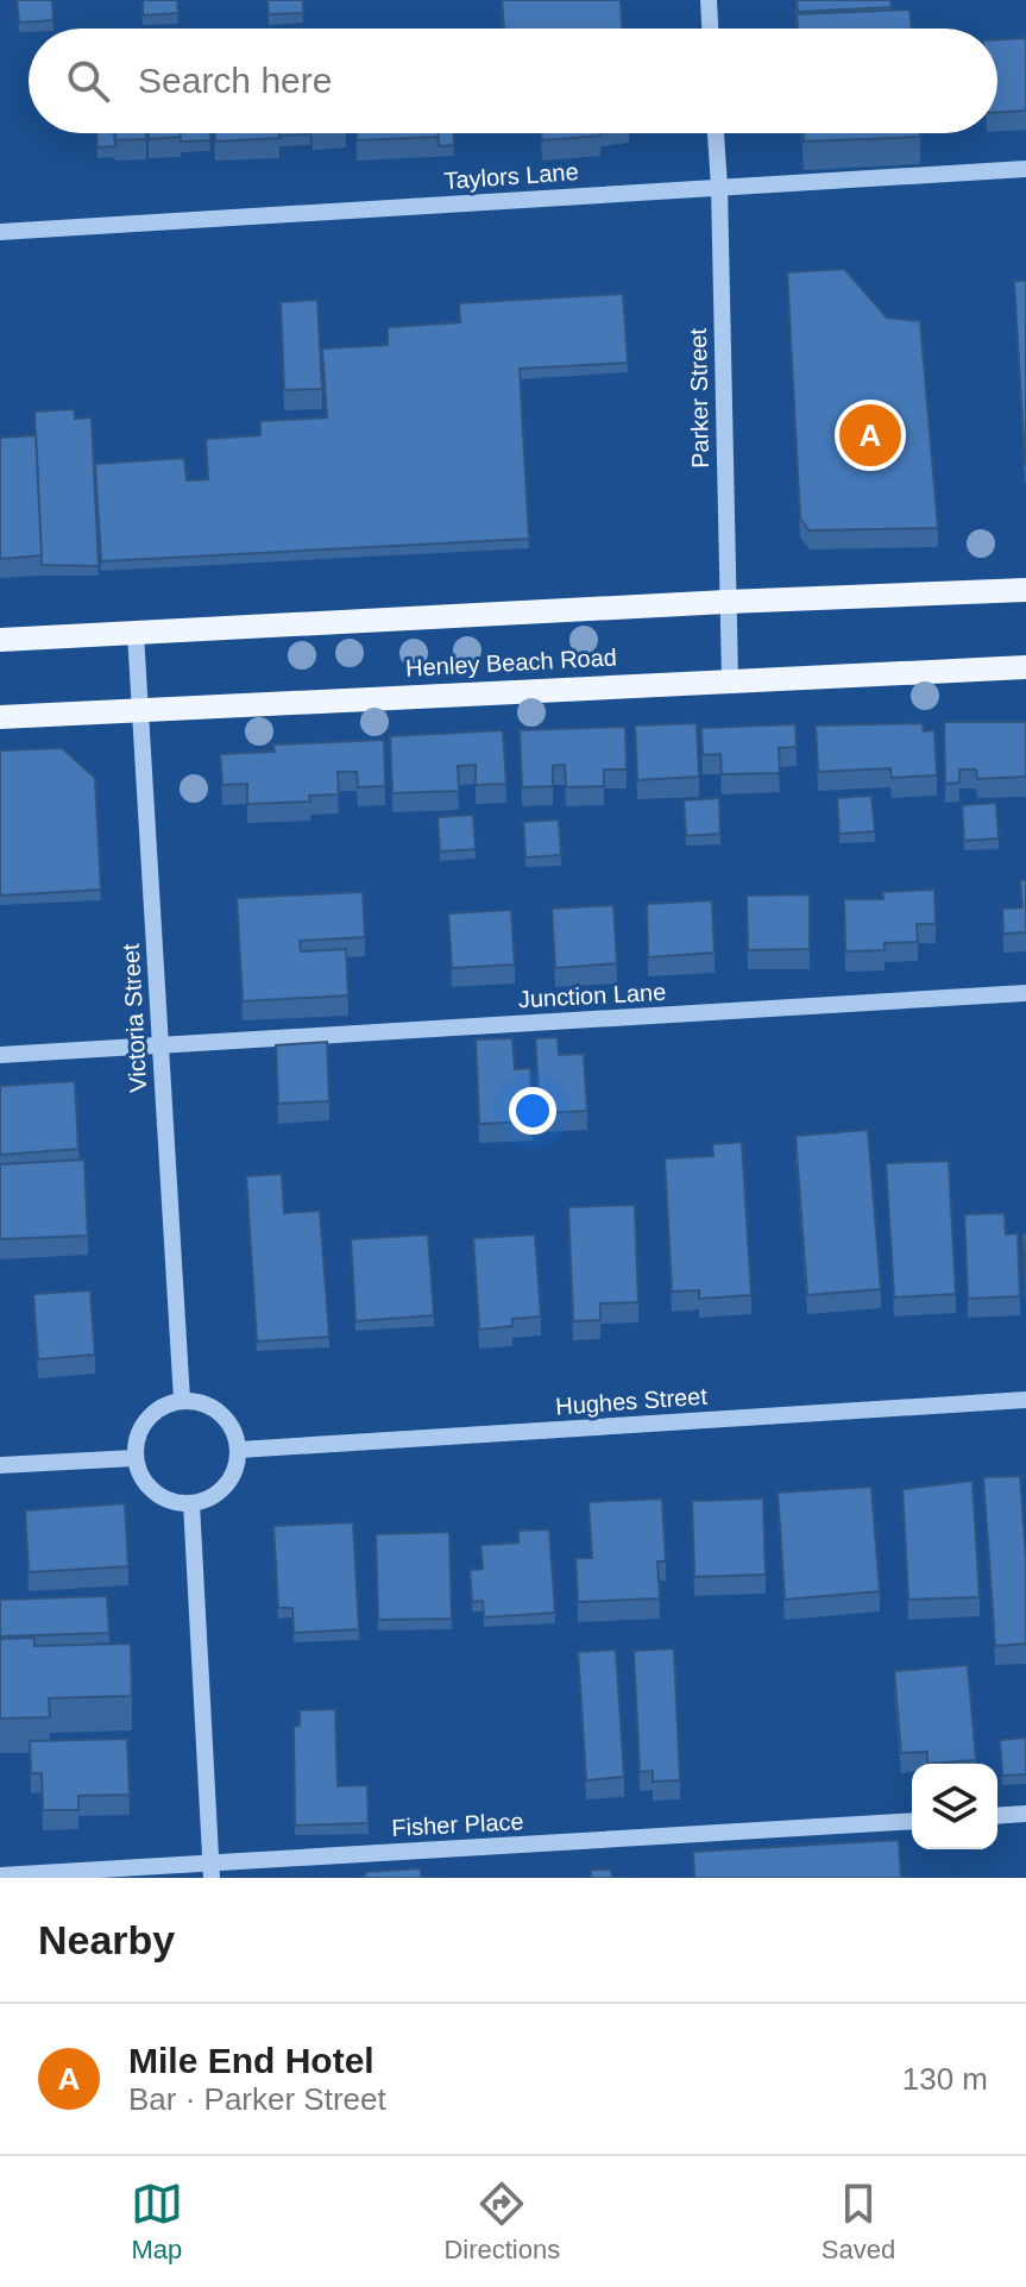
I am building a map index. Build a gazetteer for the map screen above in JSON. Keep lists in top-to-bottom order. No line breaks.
{"streets":{"main road":["Henley Beach Road"],"street":["Taylors Lane","Parker Street","Junction Lane","Victoria Street","Hughes Street","Fisher Place"]},"crossings":[["Taylors Lane","Parker Street"],["Parker Street","Henley Beach Road"],["Henley Beach Road","Victoria Street"],["Junction Lane","Victoria Street"],["Victoria Street","Hughes Street"]],"page":{"search":"Search here","pins":"A","heading":"Nearby","list":[{"mark":"A","name":"Mile End Hotel","note":"Bar · Parker Street","value":"130 m"}],"nav":["Map","Directions","Saved"]}}
